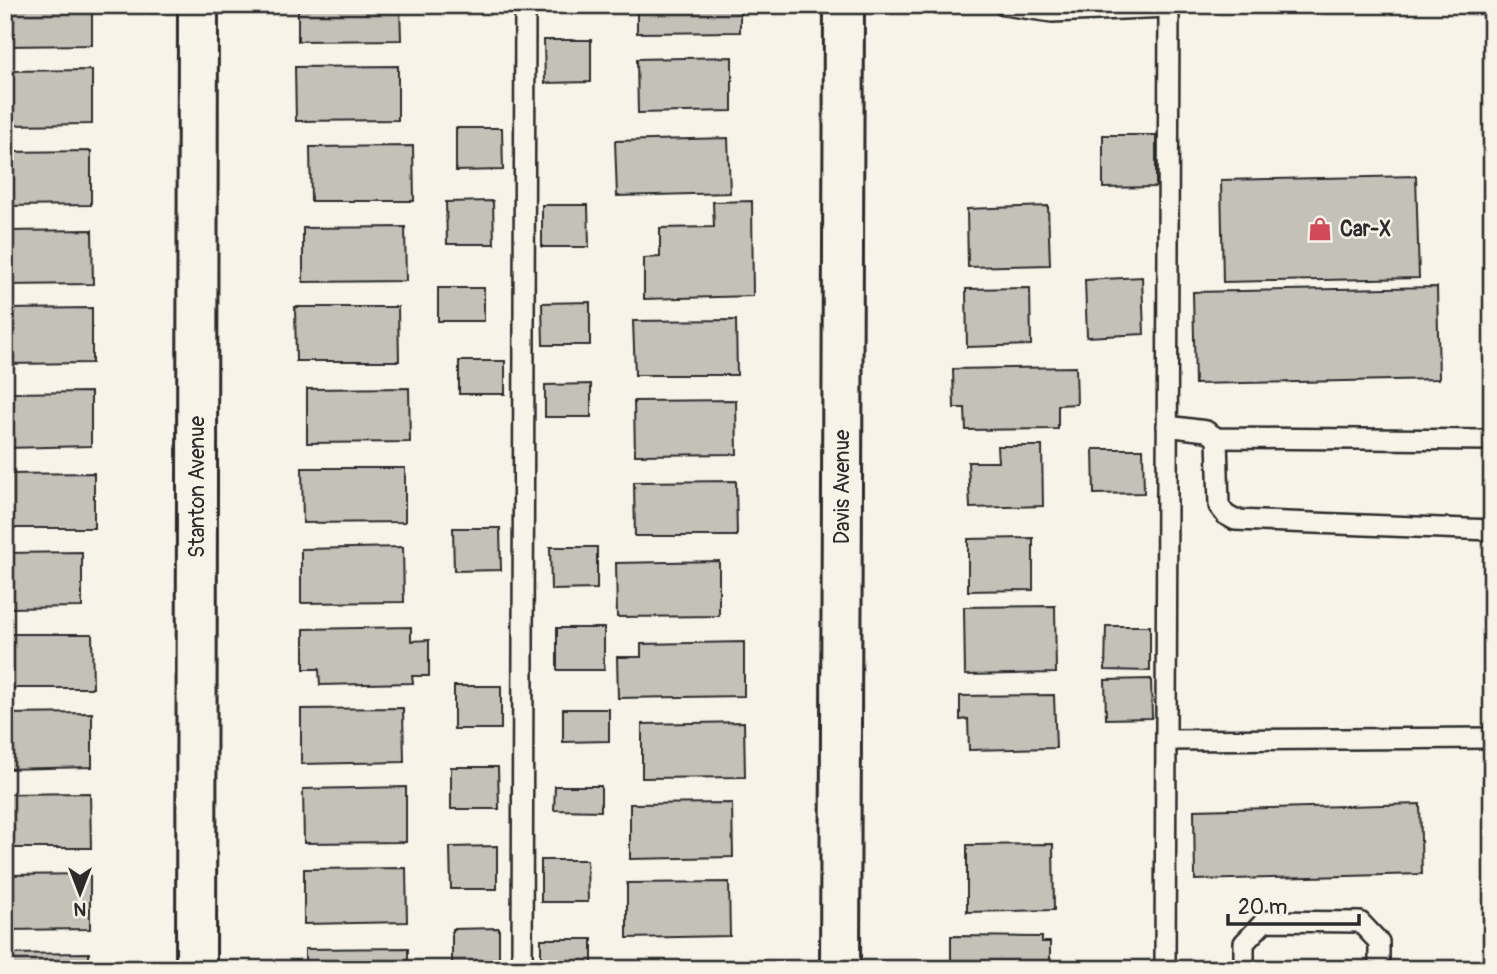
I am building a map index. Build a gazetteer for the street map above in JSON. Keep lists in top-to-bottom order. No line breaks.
{"streets":{"street":["Stanton Avenue","Davis Avenue"]},"places":{"shop":["Car-X"]},"scale_bar":"20 m","north":"bottom"}
